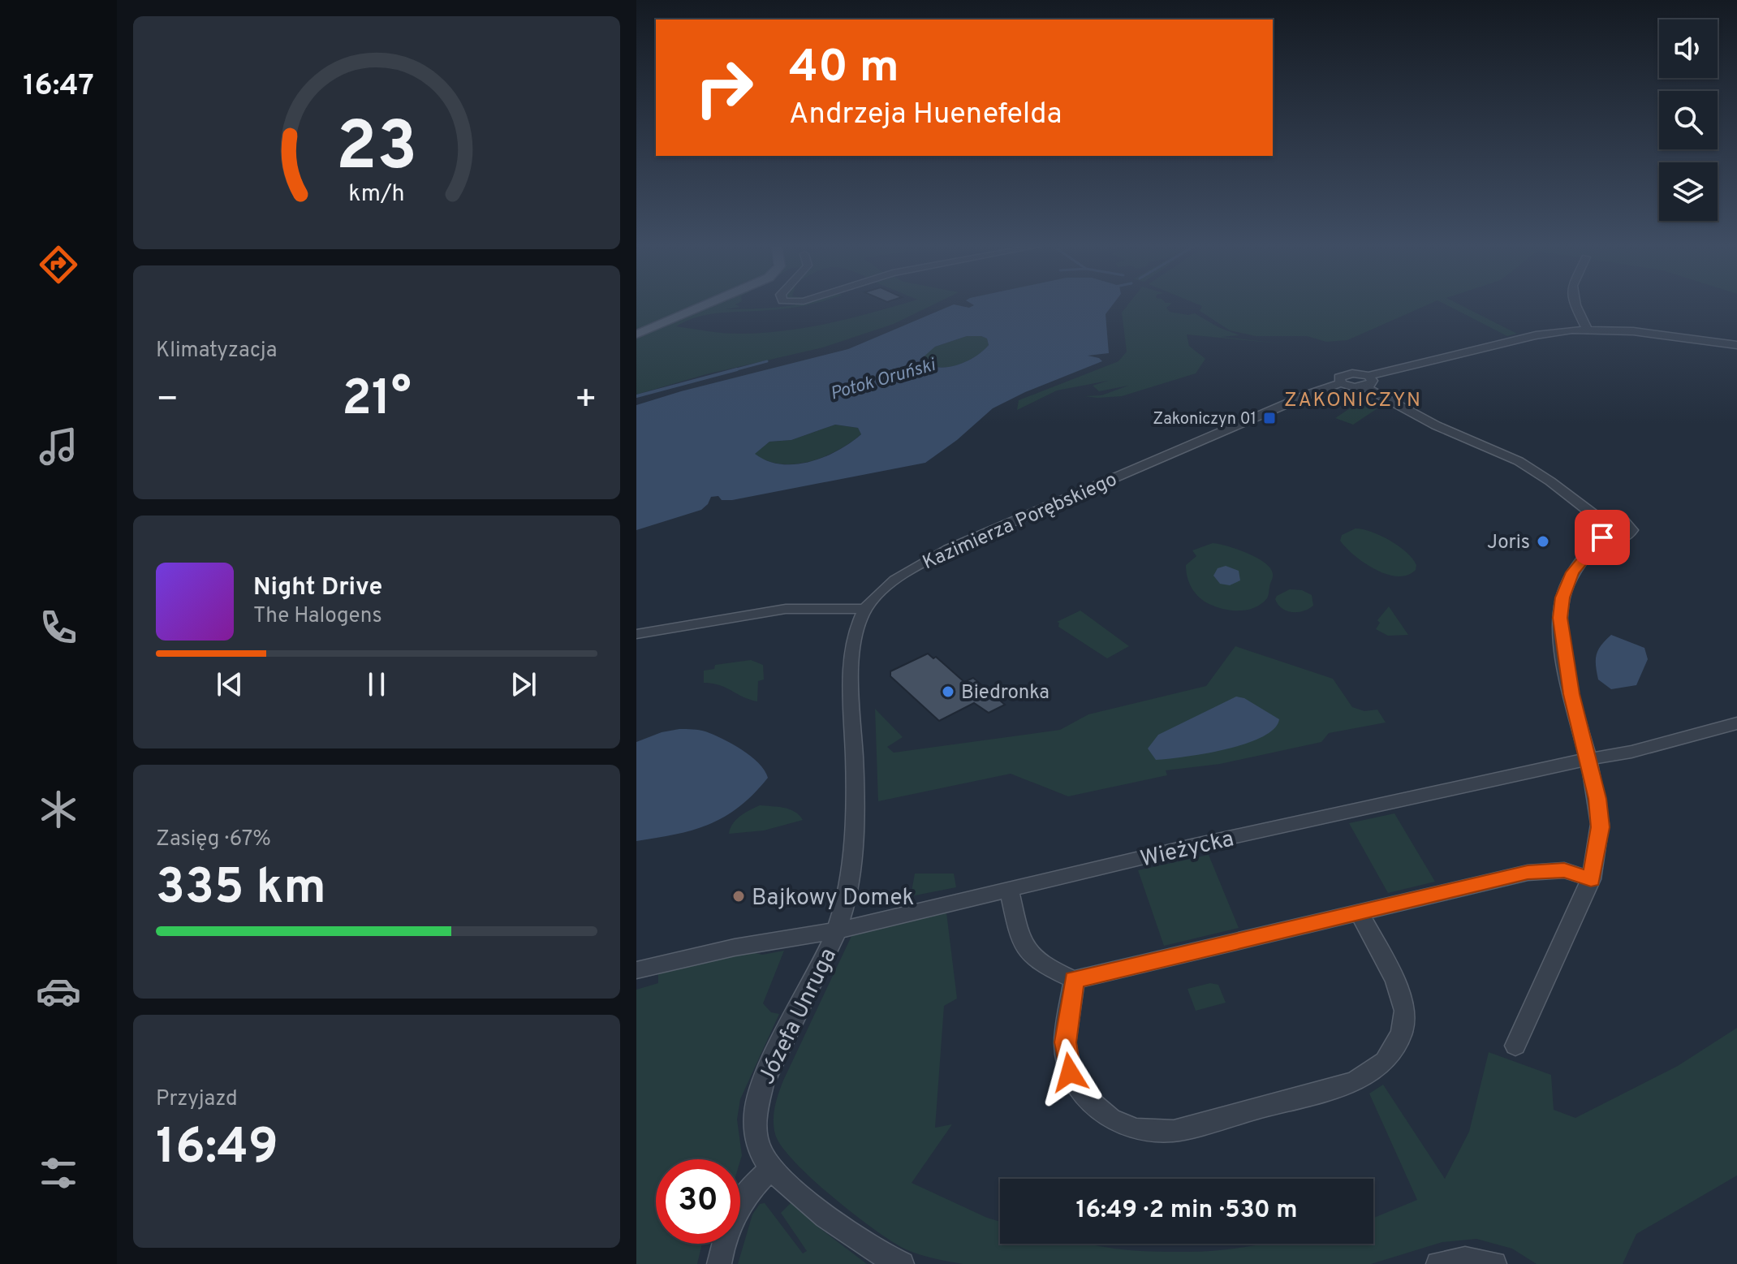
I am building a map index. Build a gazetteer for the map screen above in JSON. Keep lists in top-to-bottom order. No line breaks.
{"streets":{"street":["Kazimierza Porębskiego","Wieżycka","Józefa Unruga"]},"crossings":[["Kazimierza Porębskiego","Wieżycka"],["Kazimierza Porębskiego","Józefa Unruga"],["Wieżycka","Józefa Unruga"]],"districts":["ZAKONICZYN"],"water":["Potok Oruński"],"places":{"transit":["Zakoniczyn 01"],"other":["Joris","Biedronka","Bajkowy Domek"]},"page":{"tabs":"16:47","turn":["40 m","Andrzeja Huenefelda"],"tile":["Klimatyzacja",["Zasięg · 67%","335 km"],["Przyjazd","16:49"]],"heat":["−","21°","+"],"song":["Night Drive","The Halogens"],"limit":"30","trip":"16:49 · 2 min · 530 m","gauge":["23","km/h"]}}
